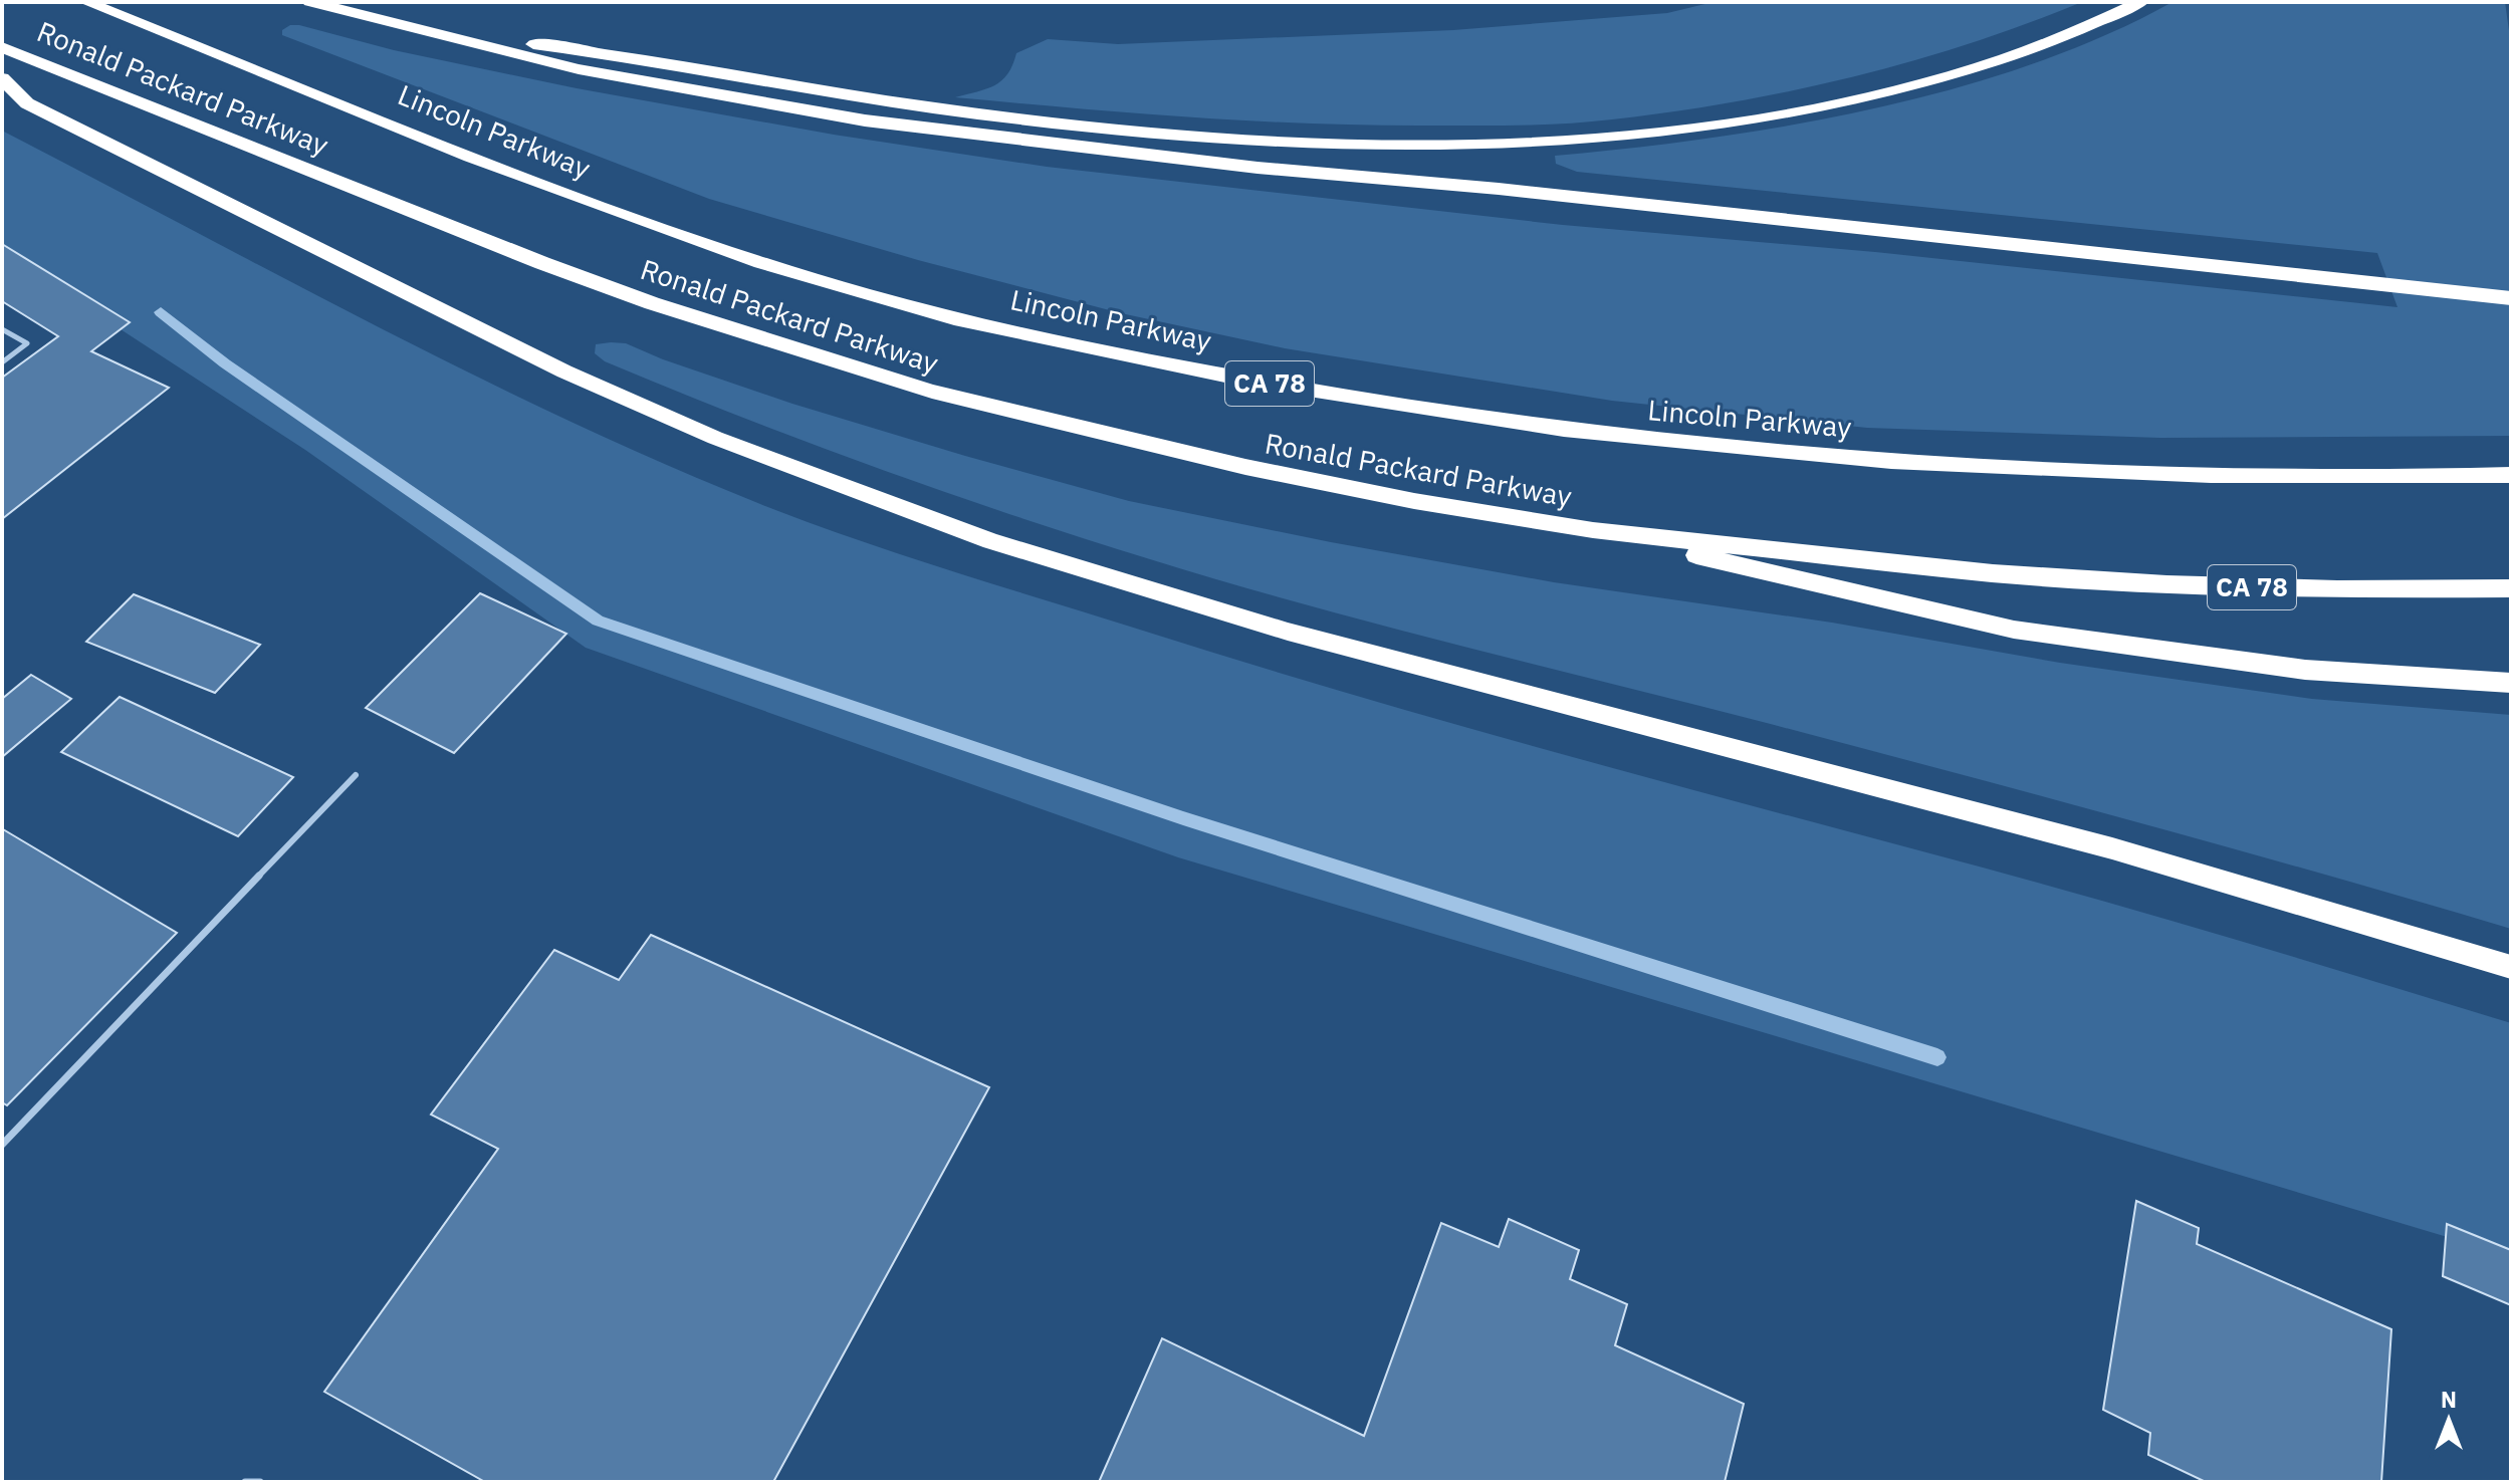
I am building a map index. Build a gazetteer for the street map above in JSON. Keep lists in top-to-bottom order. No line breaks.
{"streets":{"highway":["Ronald Packard Parkway","Lincoln Parkway","CA 78"]},"crossings":[["Ronald Packard Parkway","CA 78"]],"north":"top"}
